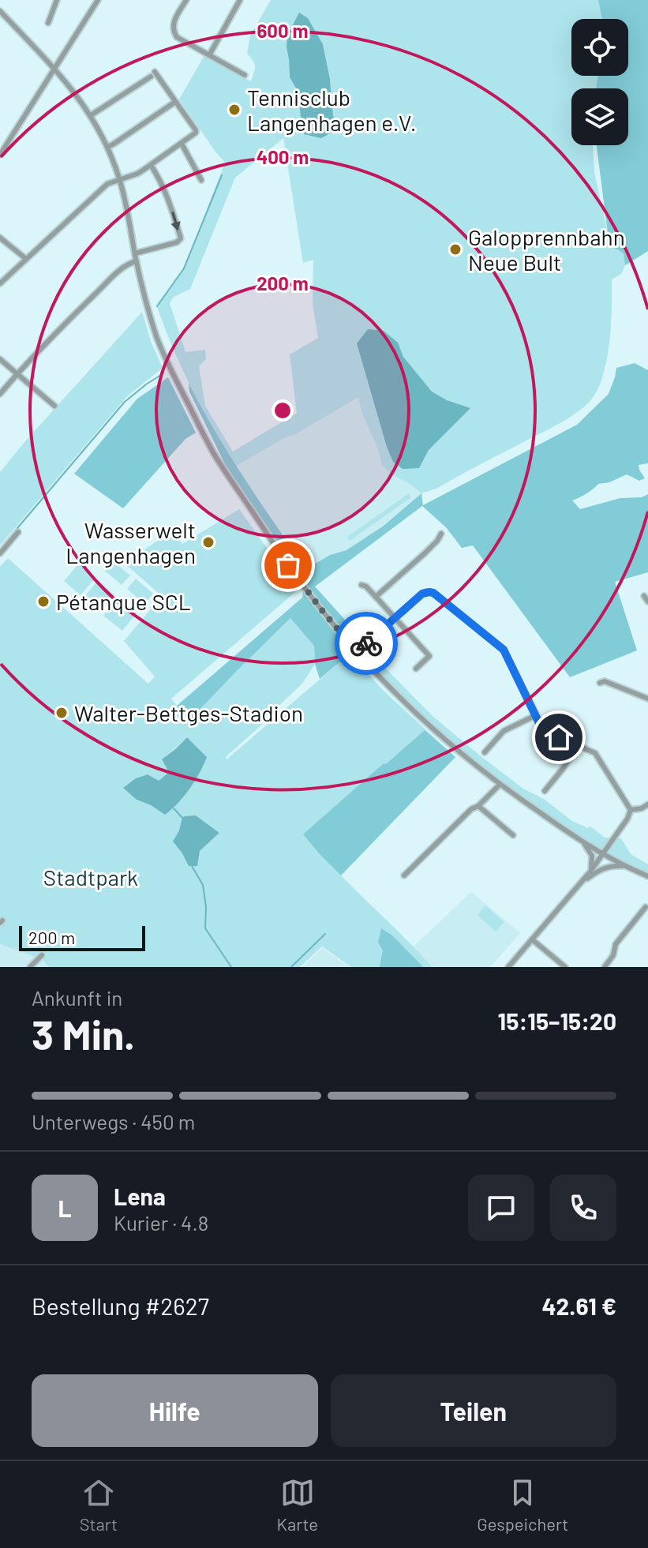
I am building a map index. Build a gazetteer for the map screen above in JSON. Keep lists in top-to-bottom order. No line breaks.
{"parks":["Stadtpark"],"places":["Tennisclub Langenhagen e.V.","Galopprennbahn Neue Bult","Wasserwelt Langenhagen","Pétanque SCL","Walter-Bettges-Stadion"],"scale_bar":"200 m","page":{"scale":"200 m","heading":["3 Min.","Ankunft in","15:15–15:20"],"panel":["Lena","Kurier · 4.8","Bestellung #2627","42.61 €"],"bar":"Unterwegs · 450 m","round":"L","buttons":["Hilfe","Teilen"],"tabs":["Start","Karte","Gespeichert"]},"rings":["600 m","400 m","200 m"]}
